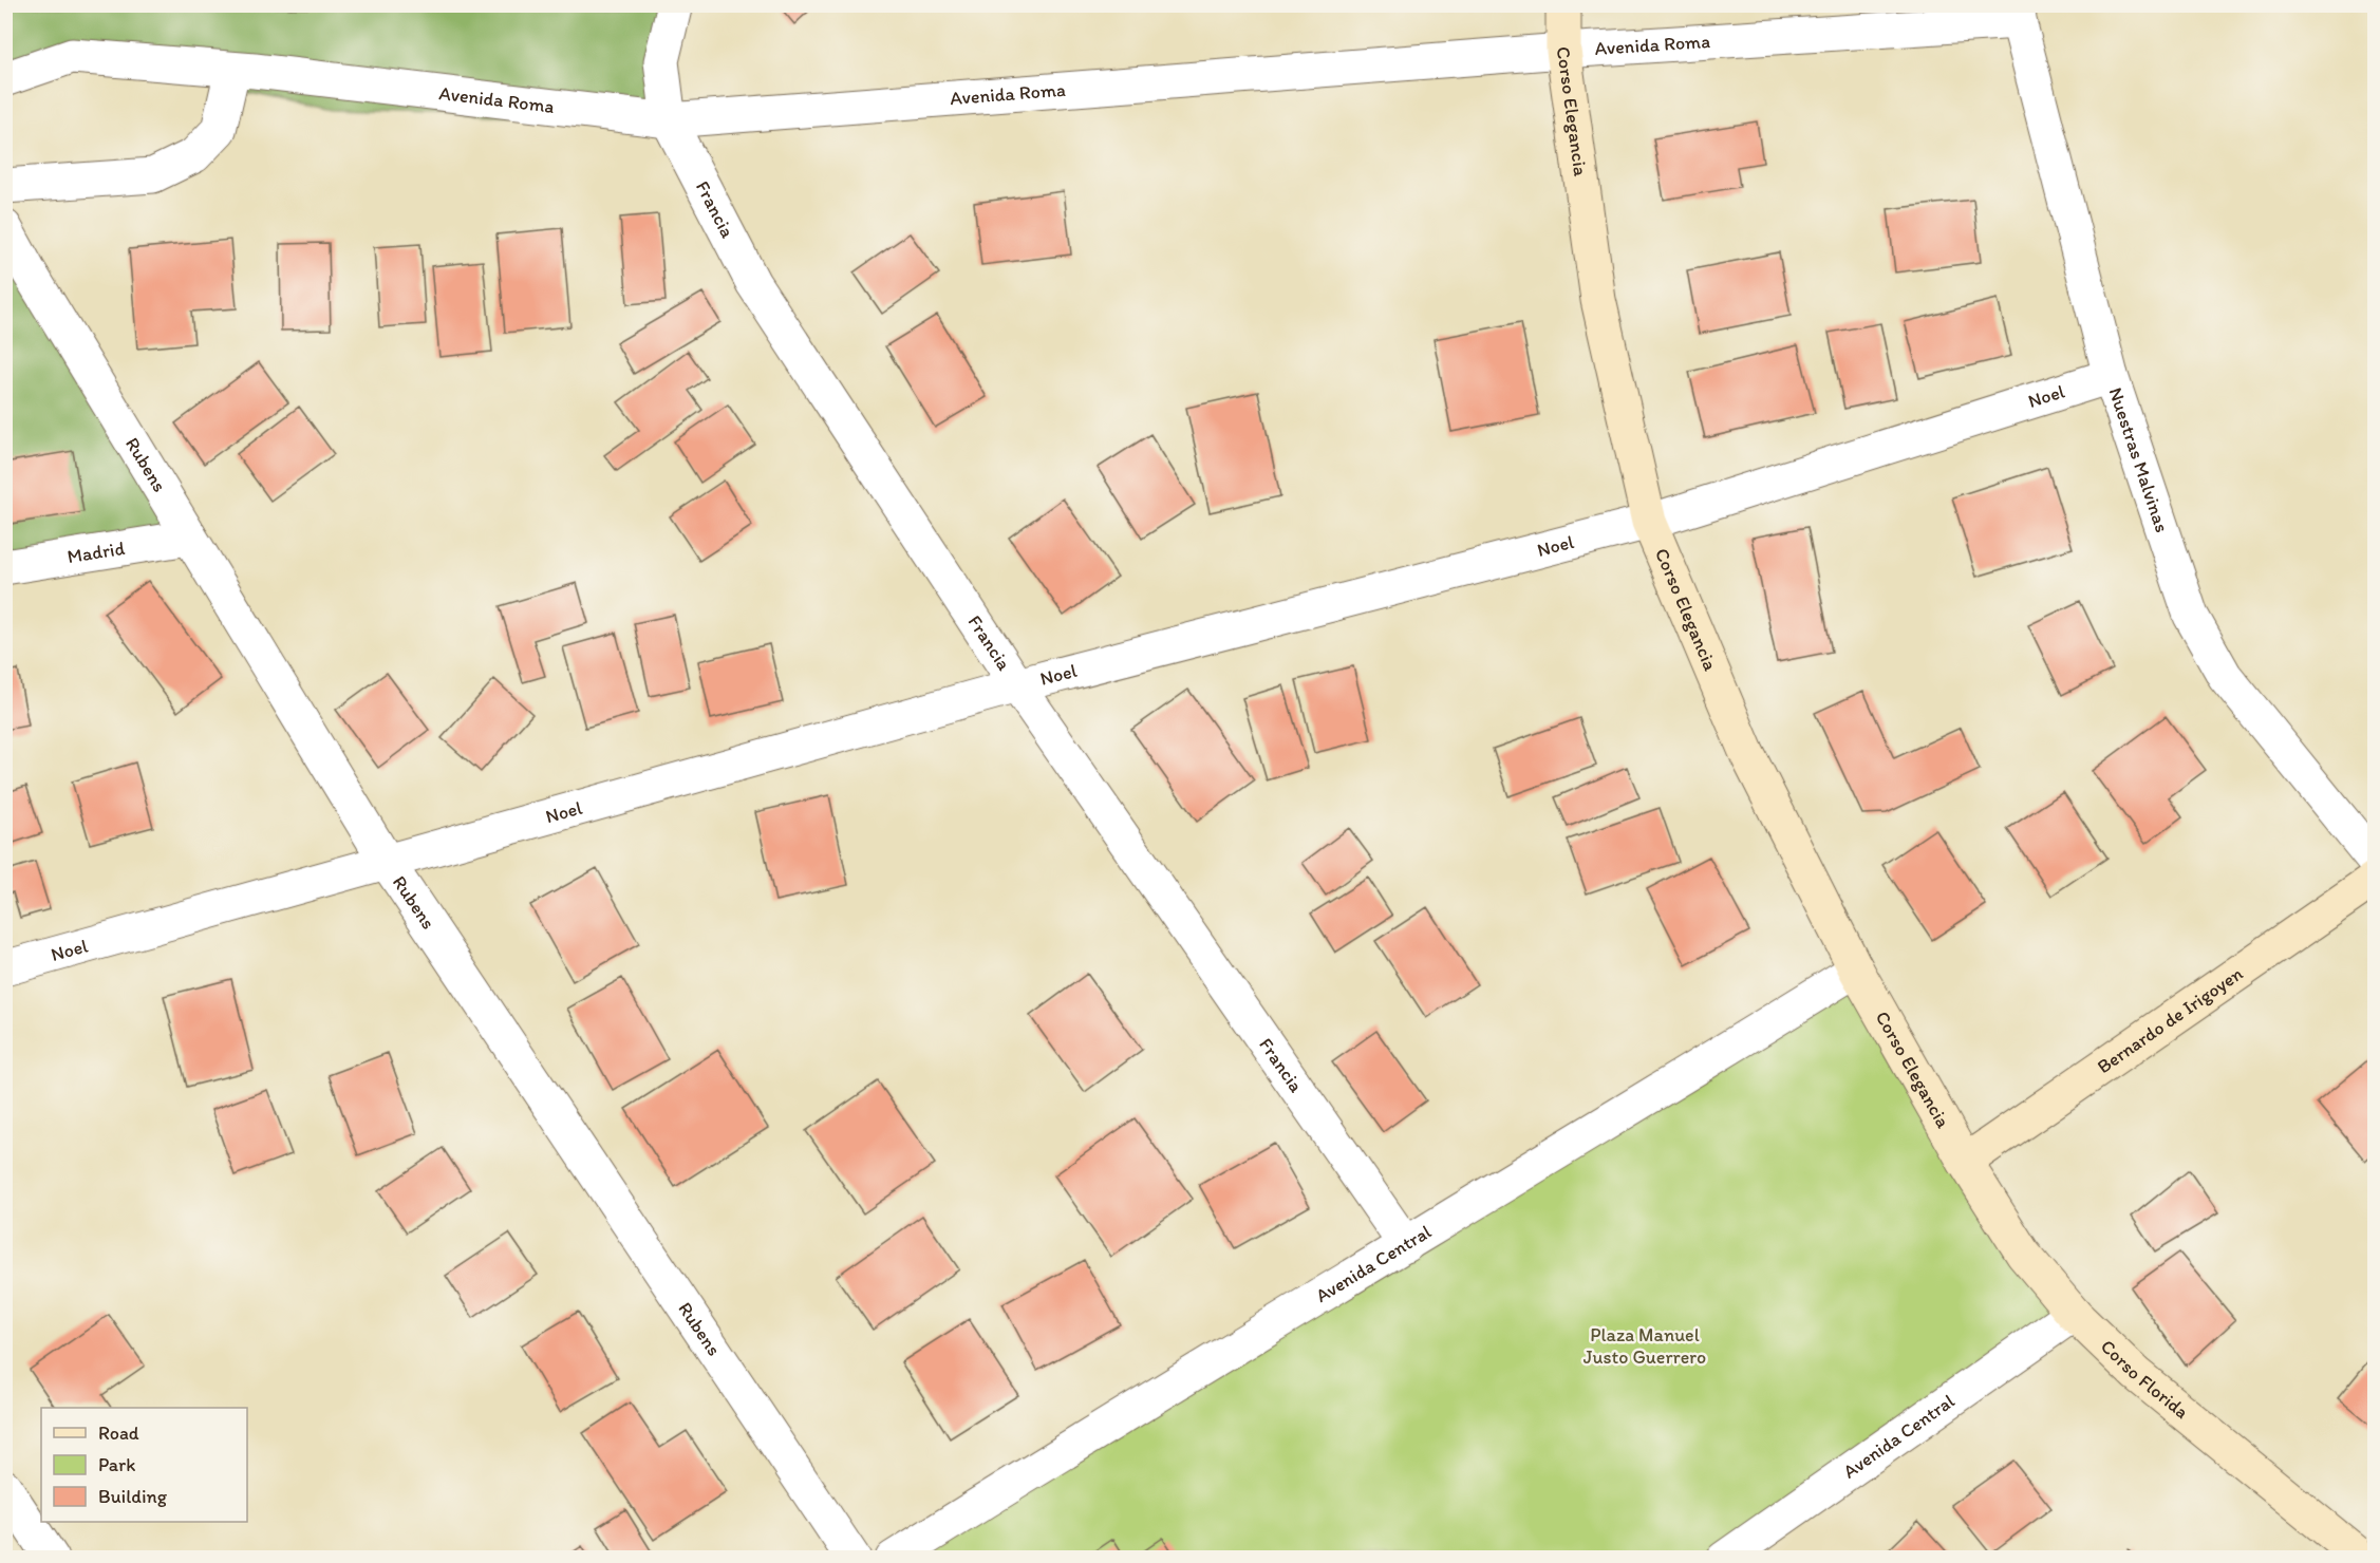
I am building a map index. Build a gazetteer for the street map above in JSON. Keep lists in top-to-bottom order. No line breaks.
{"streets":{"main road":["Corso Elegancia","Bernardo de Irigoyen","Corso Florida"],"street":["Avenida Roma","Francia","Noel","Nuestras Malvinas","Rubens","Madrid","Avenida Central"]},"crossings":[["Avenida Roma","Corso Elegancia"],["Avenida Roma","Francia"],["Avenida Roma","Nuestras Malvinas"],["Corso Elegancia","Noel"],["Corso Elegancia","Bernardo de Irigoyen"],["Corso Elegancia","Avenida Central"],["Corso Elegancia","Corso Florida"],["Francia","Noel"],["Francia","Avenida Central"],["Noel","Nuestras Malvinas"],["Noel","Rubens"],["Nuestras Malvinas","Bernardo de Irigoyen"],["Rubens","Madrid"],["Bernardo de Irigoyen","Corso Florida"],["Avenida Central","Corso Florida"]],"parks":["Plaza Manuel Justo Guerrero"],"legend":["Road","Park","Building"]}
